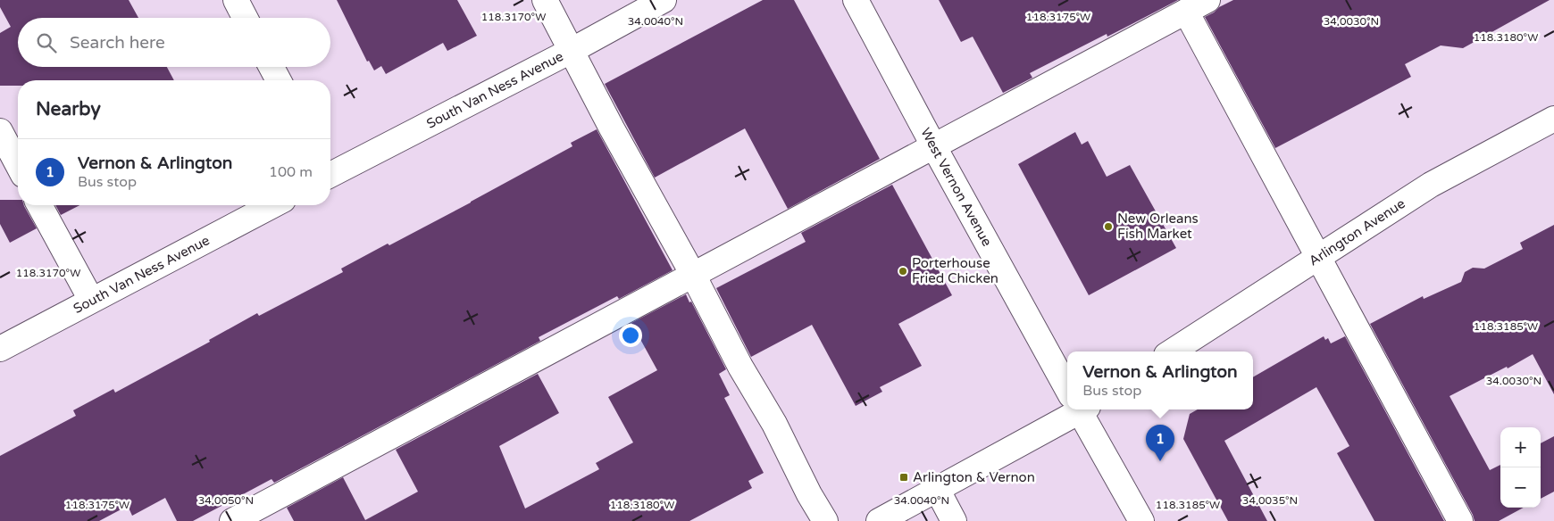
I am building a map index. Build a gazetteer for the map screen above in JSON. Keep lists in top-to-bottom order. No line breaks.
{"streets":{"main road":["South Van Ness Avenue","West Vernon Avenue","Arlington Avenue"]},"places":{"other":["New Orleans Fish Market","Porterhouse Fried Chicken"],"transit":["Arlington & Vernon"]},"page":{"search":"Search here","heading":"Nearby","list":[{"mark":"1","name":"Vernon & Arlington","note":"Bus stop","value":"100 m"}],"popup":["Vernon & Arlington","Bus stop"],"pins":"1","map_buttons":["+","−"]},"coordinates":["118.3170°W","118.3175°W","34.0040°N","34.0030°N","118.3180°W","118.3185°W","34.0050°N","34.0035°N"]}
